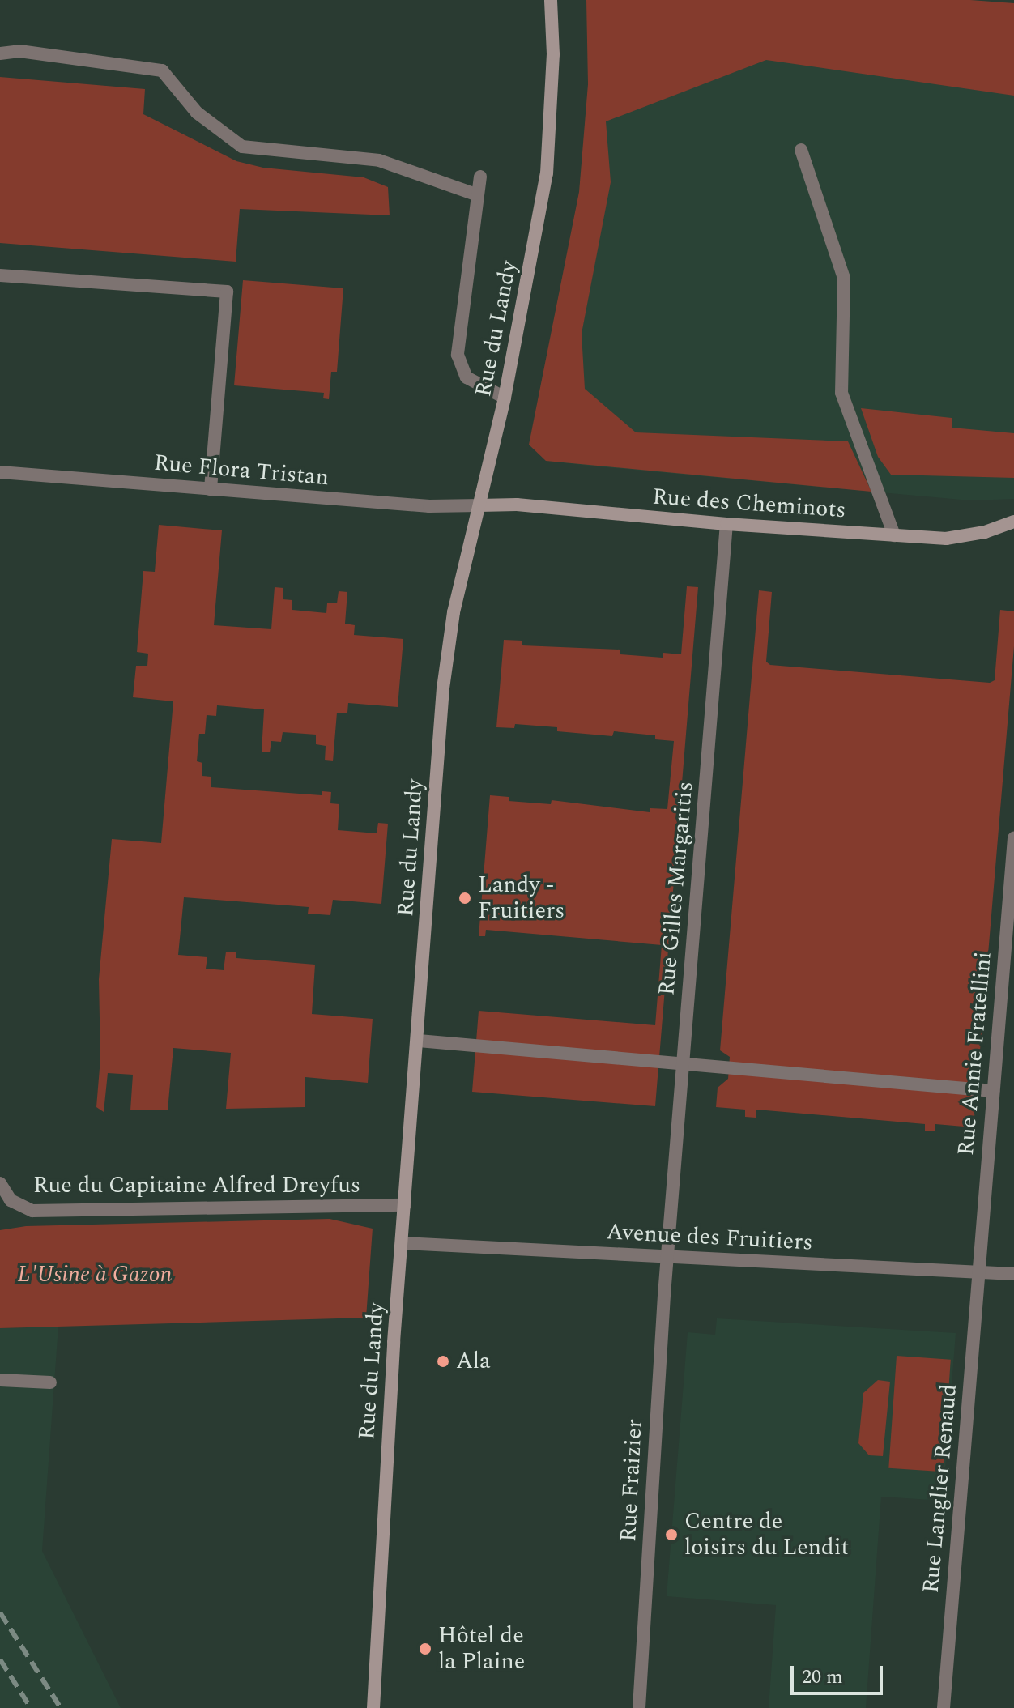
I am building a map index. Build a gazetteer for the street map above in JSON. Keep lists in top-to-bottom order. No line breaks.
{"streets":{"main road":["Rue du Landy","Rue des Cheminots"],"street":["Rue Flora Tristan","Rue Gilles Margaritis","Rue Annie Fratellini","Rue du Capitaine Alfred Dreyfus","Avenue des Fruitiers","Rue Fraizier","Rue Langlier Renaud"]},"crossings":[["Rue du Landy","Rue Flora Tristan"],["Rue du Landy","Rue des Cheminots"],["Rue du Landy","Rue du Capitaine Alfred Dreyfus"],["Rue du Landy","Avenue des Fruitiers"],["Rue Flora Tristan","Rue des Cheminots"],["Rue des Cheminots","Rue Gilles Margaritis"],["Rue Gilles Margaritis","Avenue des Fruitiers"],["Rue Gilles Margaritis","Rue Fraizier"],["Rue Annie Fratellini","Avenue des Fruitiers"],["Rue Annie Fratellini","Rue Langlier Renaud"],["Avenue des Fruitiers","Rue Fraizier"],["Avenue des Fruitiers","Rue Langlier Renaud"]],"parks":["L'Usine à Gazon"],"places":["Landy - Fruitiers","Ala","Centre de loisirs du Lendit","Hôtel de la Plaine"],"scale_bar":"20 m"}
